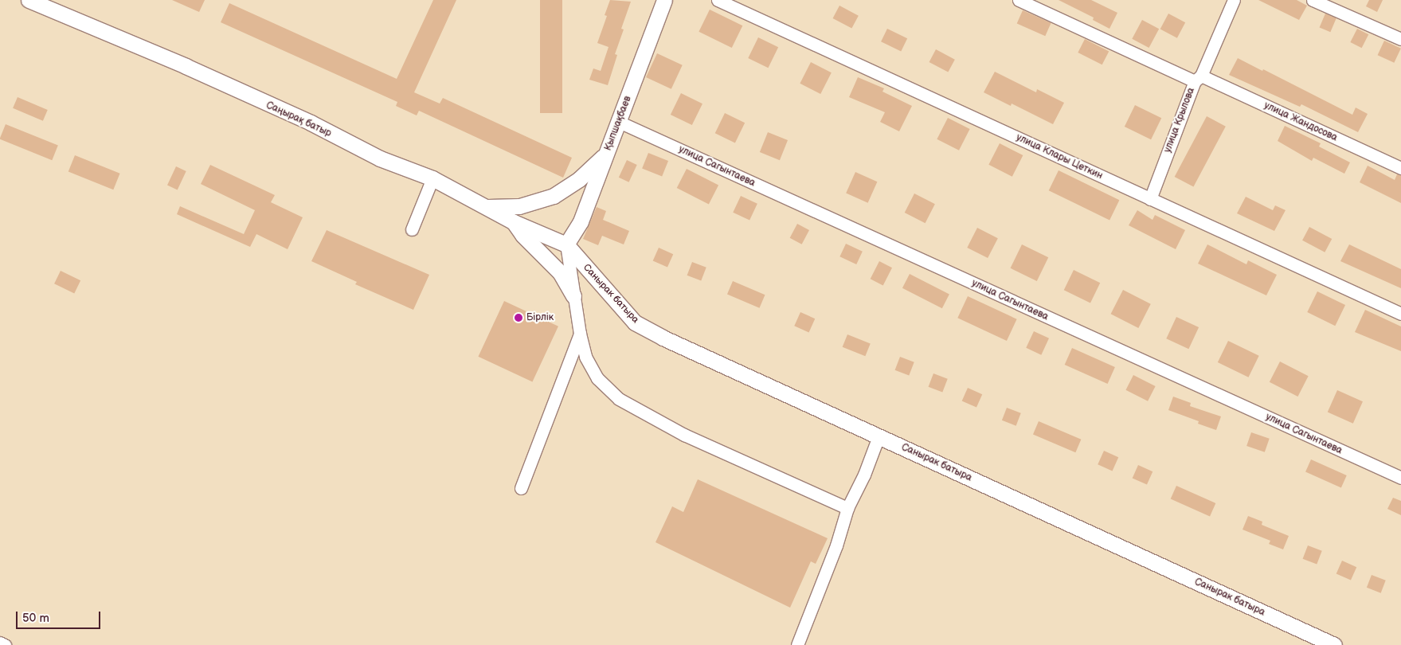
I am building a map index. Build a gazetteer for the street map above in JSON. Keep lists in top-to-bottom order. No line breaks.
{"streets":{"street":["Саңырақ батыр","улица Крылова","улица Жандосова","Қыпшақбаев","улица Клары Цеткин","улица Сагынтаева","Санырак батыра"]},"crossings":[["Саңырақ батыр","Қыпшақбаев"],["Саңырақ батыр","Санырак батыра"],["улица Крылова","улица Жандосова"],["улица Крылова","улица Клары Цеткин"],["Қыпшақбаев","улица Сагынтаева"],["Қыпшақбаев","Санырак батыра"]],"places":["Бірлік"],"scale_bar":"50 m"}
